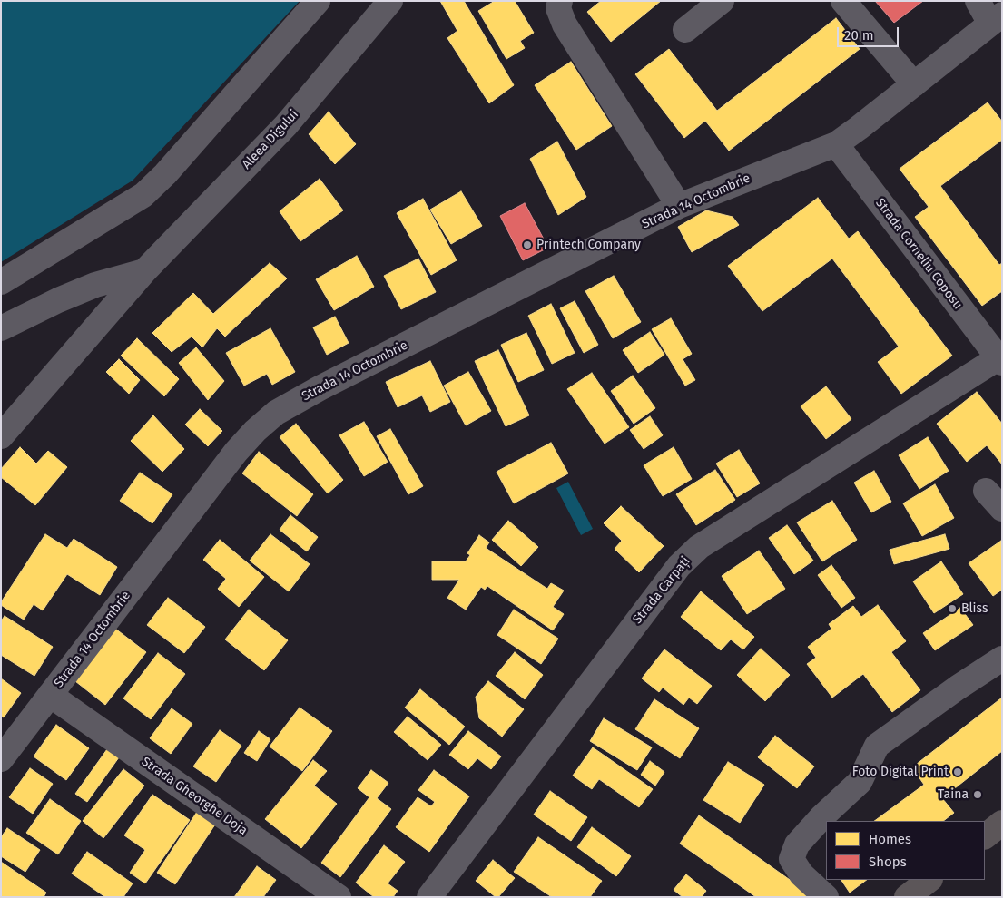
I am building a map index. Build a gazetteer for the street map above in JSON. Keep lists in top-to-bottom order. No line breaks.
{"streets":{"street":["Aleea Digului","Strada 14 Octombrie","Strada Corneliu Coposu","Strada Carpați","Strada Gheorghe Doja"]},"crossings":[["Strada 14 Octombrie","Strada Corneliu Coposu"],["Strada 14 Octombrie","Strada Gheorghe Doja"],["Strada Corneliu Coposu","Strada Carpați"]],"places":["Printech Company","Bliss","Foto Digital Print","Taina"],"legend":["Homes","Shops"],"scale_bar":"20 m"}
